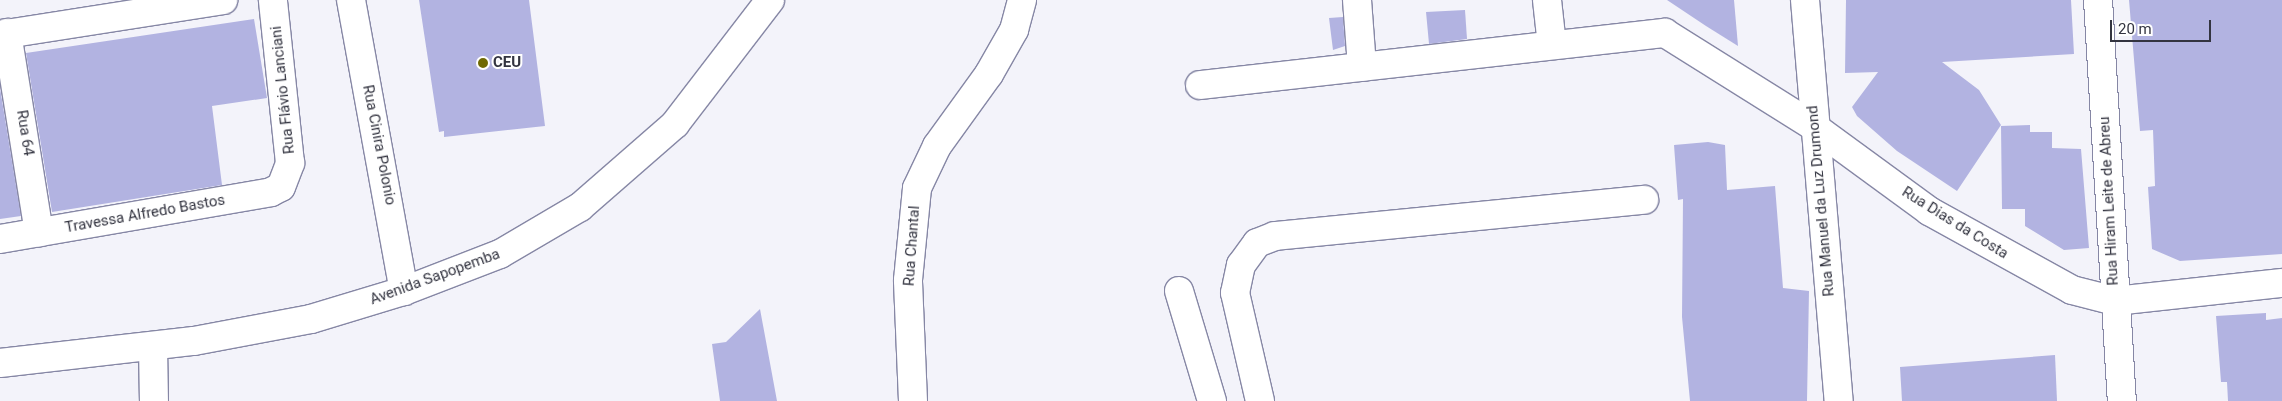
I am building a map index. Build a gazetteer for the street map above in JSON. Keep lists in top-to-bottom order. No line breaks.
{"streets":{"street":["Rua Flávio Lanciani","Rua 64","Rua Cinira Polonio","Rua Manuel da Luz Drumond","Rua Hiram Leite de Abreu","Travessa Alfredo Bastos","Rua Dias da Costa","Rua Chantal","Avenida Sapopemba"]},"crossings":[["Rua Flávio Lanciani","Travessa Alfredo Bastos"],["Rua 64","Travessa Alfredo Bastos"],["Rua Cinira Polonio","Avenida Sapopemba"],["Rua Manuel da Luz Drumond","Rua Dias da Costa"],["Rua Hiram Leite de Abreu","Rua Dias da Costa"]],"places":["CEU"],"scale_bar":"20 m"}
